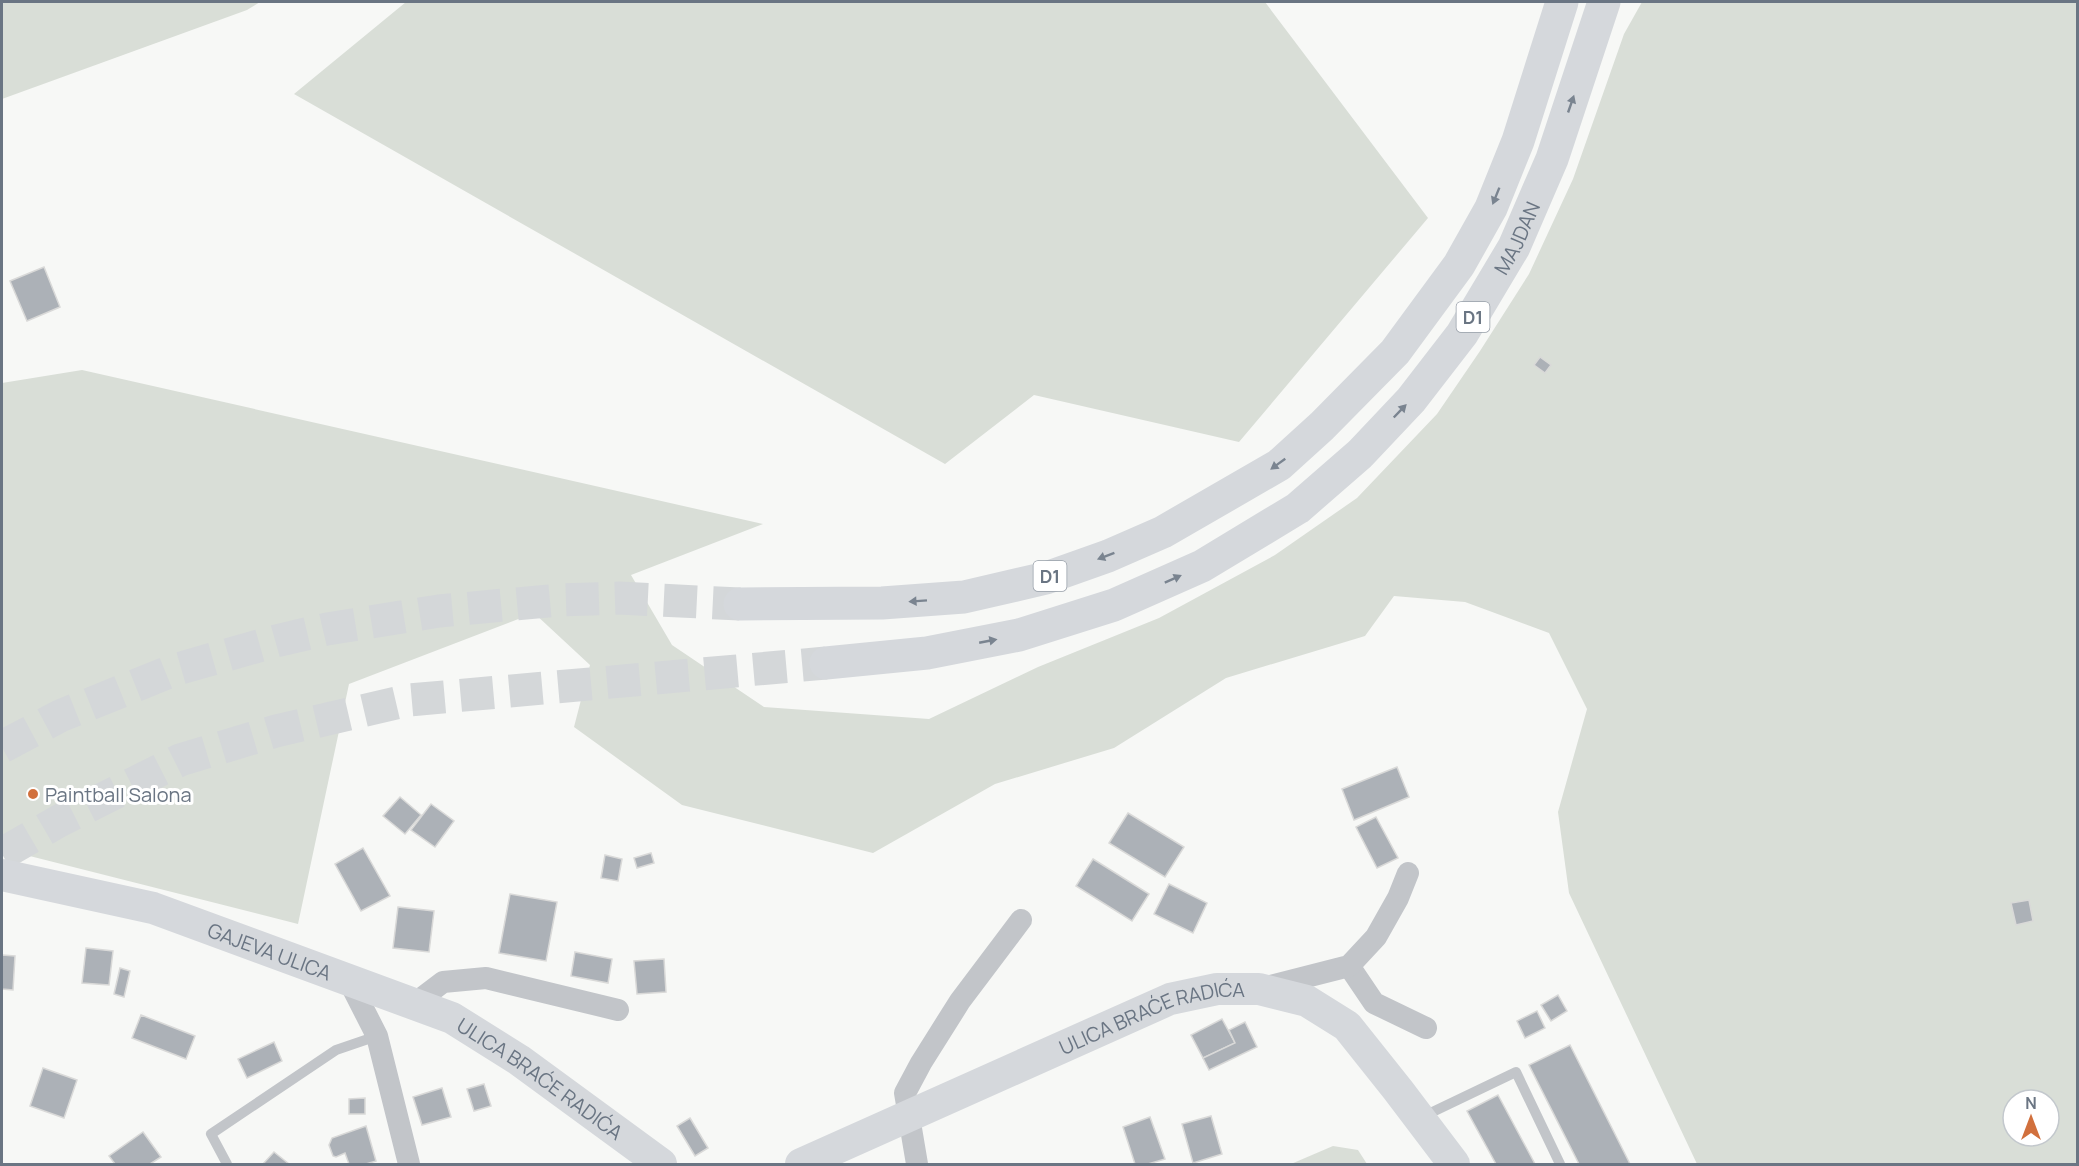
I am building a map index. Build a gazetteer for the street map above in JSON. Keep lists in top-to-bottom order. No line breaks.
{"streets":{"highway":["MAJDAN","D1"],"main road":["GAJEVA ULICA","ULICA BRAĆE RADIĆA"]},"crossings":[["GAJEVA ULICA","ULICA BRAĆE RADIĆA"]],"places":["Paintball Salona"],"north":"top"}
